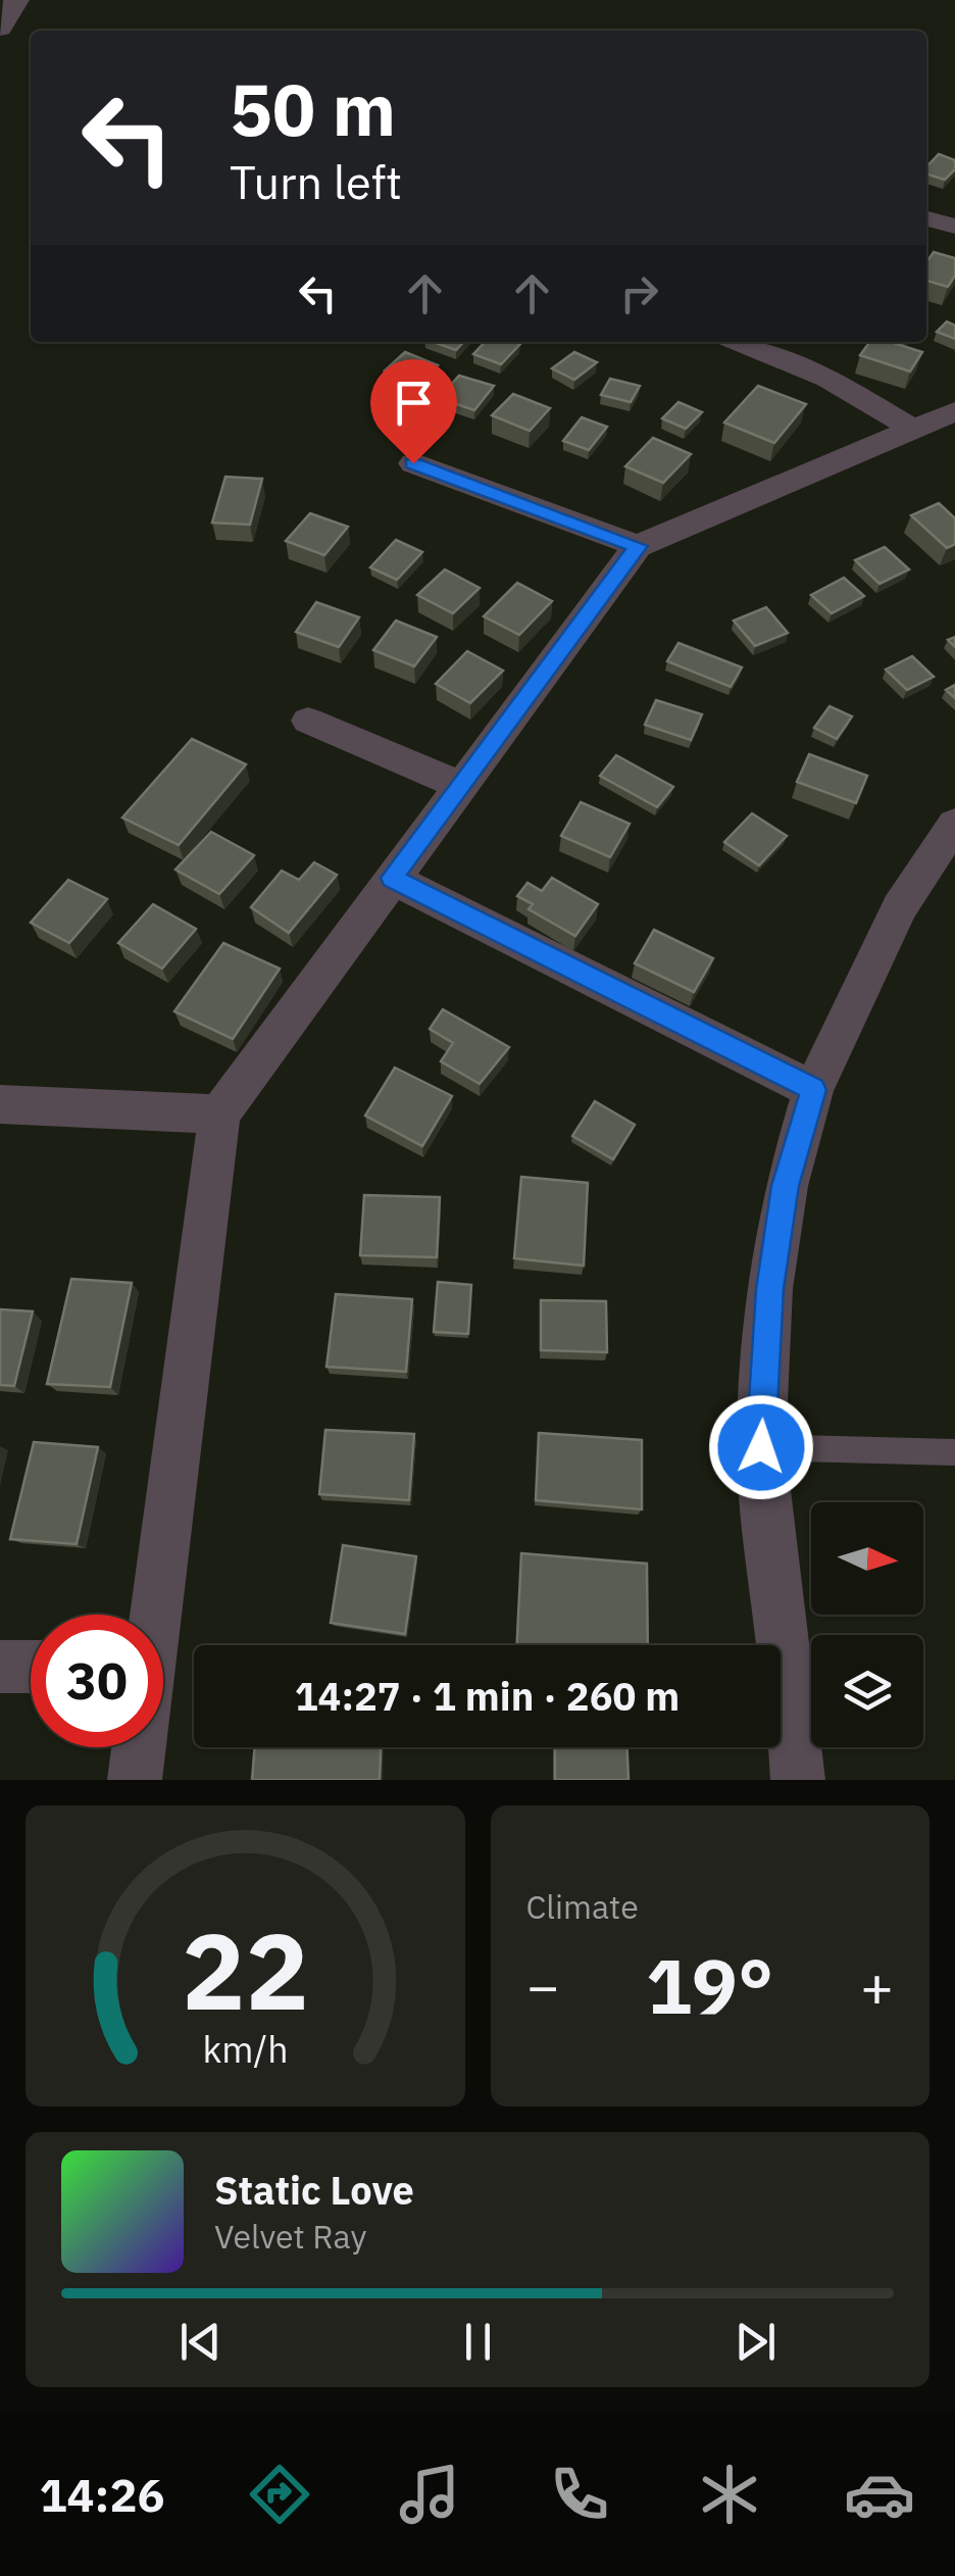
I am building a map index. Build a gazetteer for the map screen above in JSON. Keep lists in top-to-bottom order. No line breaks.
{"north":"right","page":{"turn":["50 m","Turn left"],"limit":"30","trip":"14:27 · 1 min · 260 m","tile":"Climate","heat":["−","19°","+"],"song":["Static Love","Velvet Ray"],"tabs":"14:26","gauge":["22","km/h"]}}
